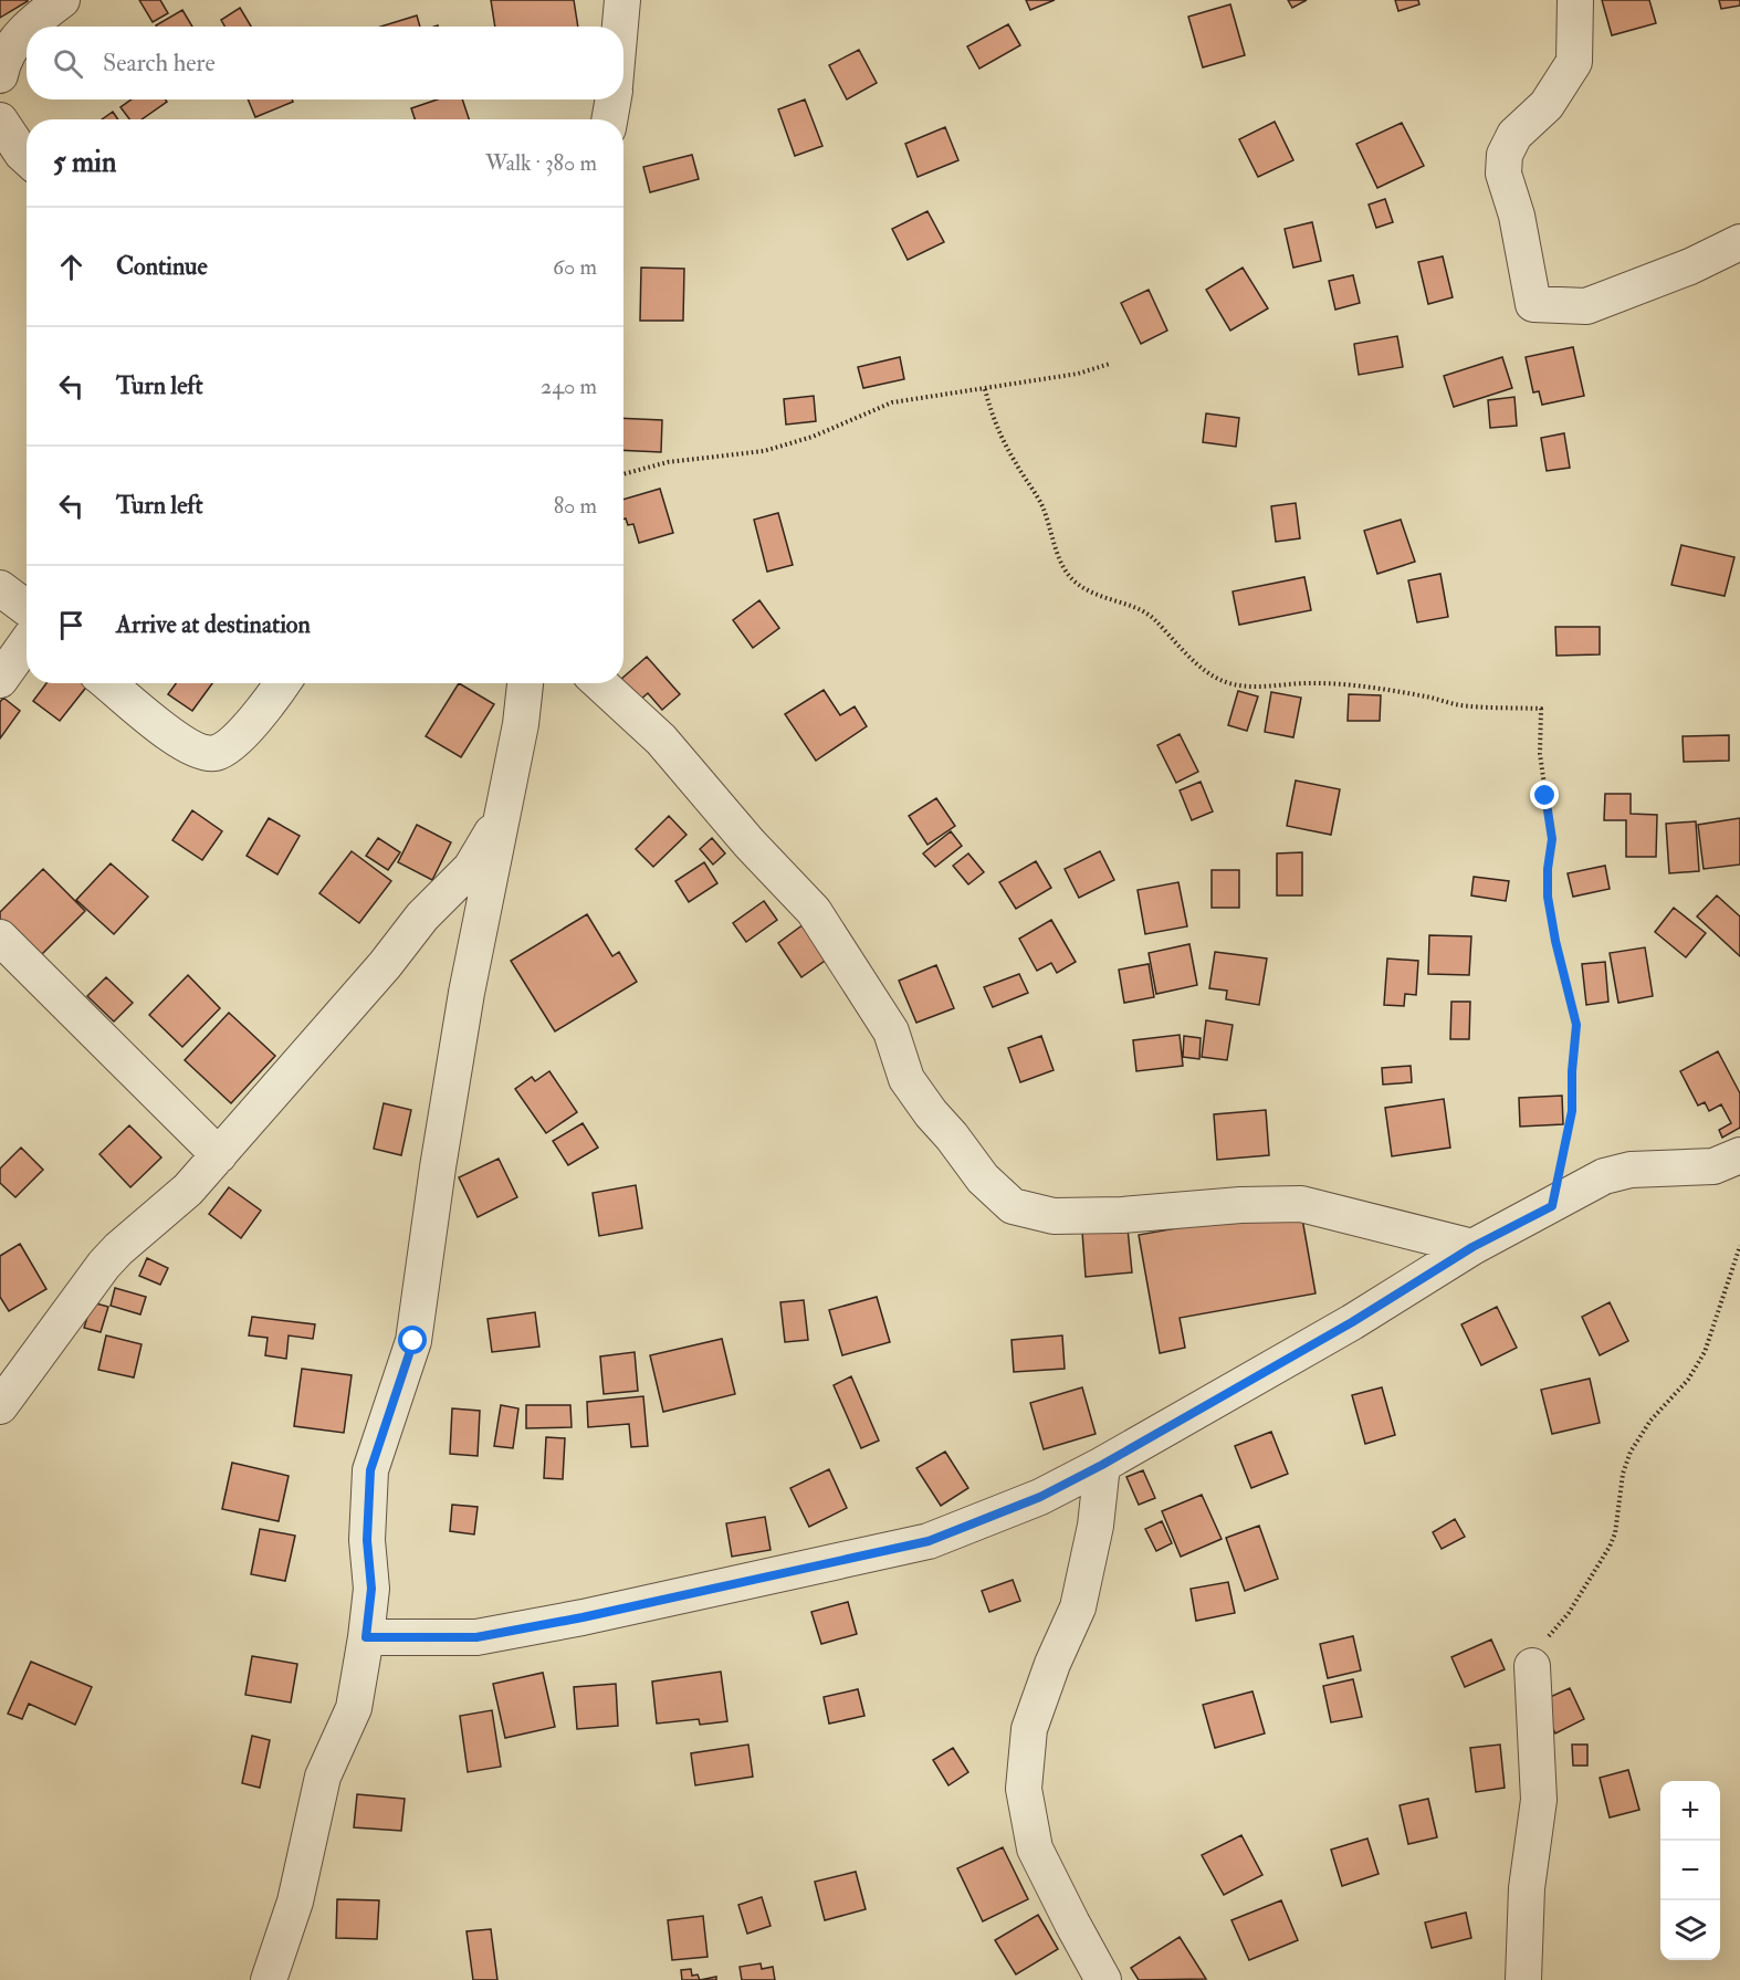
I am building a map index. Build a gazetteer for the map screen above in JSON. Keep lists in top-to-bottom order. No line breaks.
{"page":{"search":"Search here","heading":["5 min","Walk · 380 m"],"list":[["Continue","60 m"],["Turn left","240 m"],["Turn left","80 m"],"Arrive at destination"],"map_buttons":["+","−"]}}
